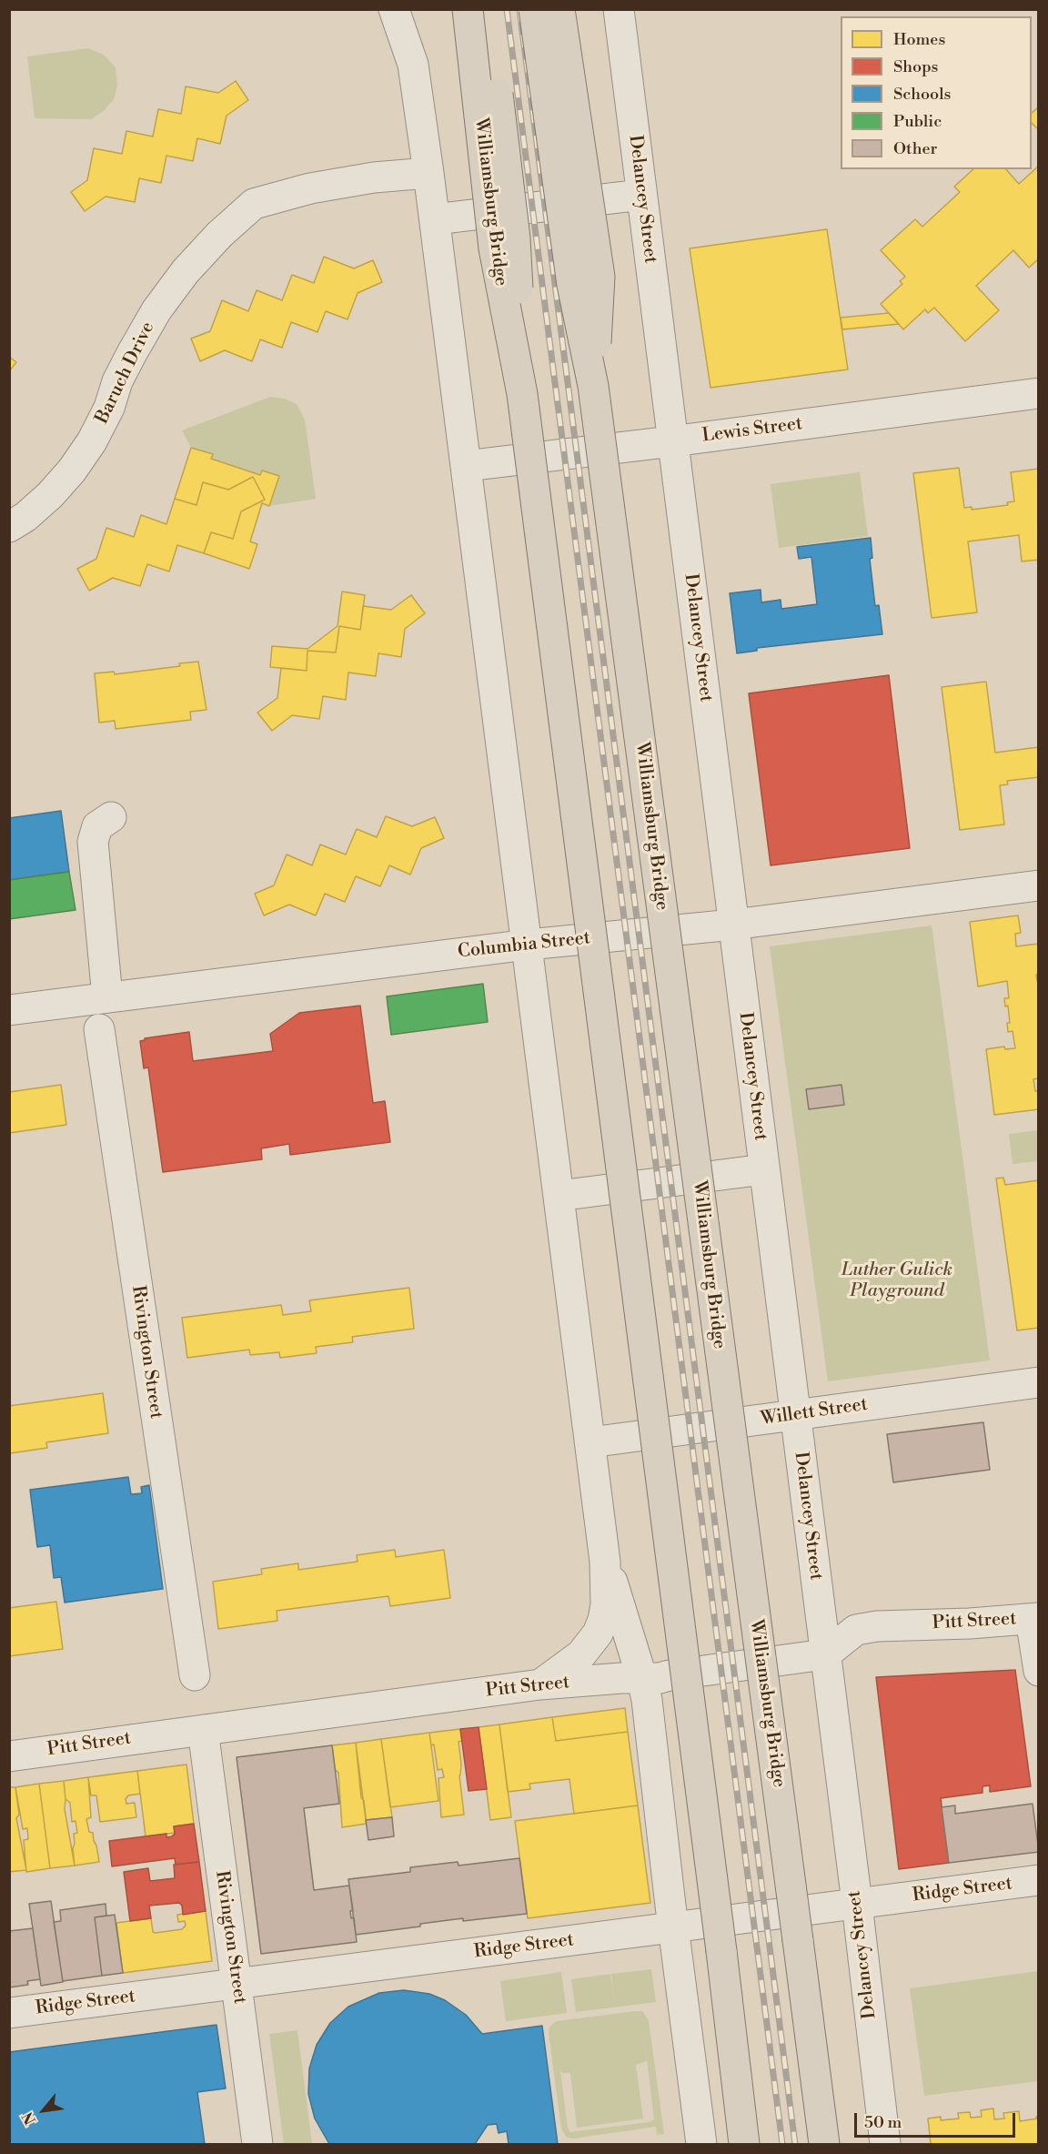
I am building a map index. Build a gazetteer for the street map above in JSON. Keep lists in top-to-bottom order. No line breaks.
{"streets":{"highway":["Williamsburg Bridge"],"street":["Delancey Street","Baruch Drive","Lewis Street","Columbia Street","Rivington Street","Willett Street","Pitt Street","Ridge Street"]},"crossings":[["Delancey Street","Lewis Street"],["Delancey Street","Columbia Street"],["Delancey Street","Willett Street"],["Delancey Street","Pitt Street"],["Delancey Street","Ridge Street"],["Rivington Street","Pitt Street"],["Rivington Street","Ridge Street"]],"parks":["Luther Gulick Playground"],"legend":["Homes","Shops","Schools","Public","Other"],"scale_bar":"50 m","north":"bottom left"}
